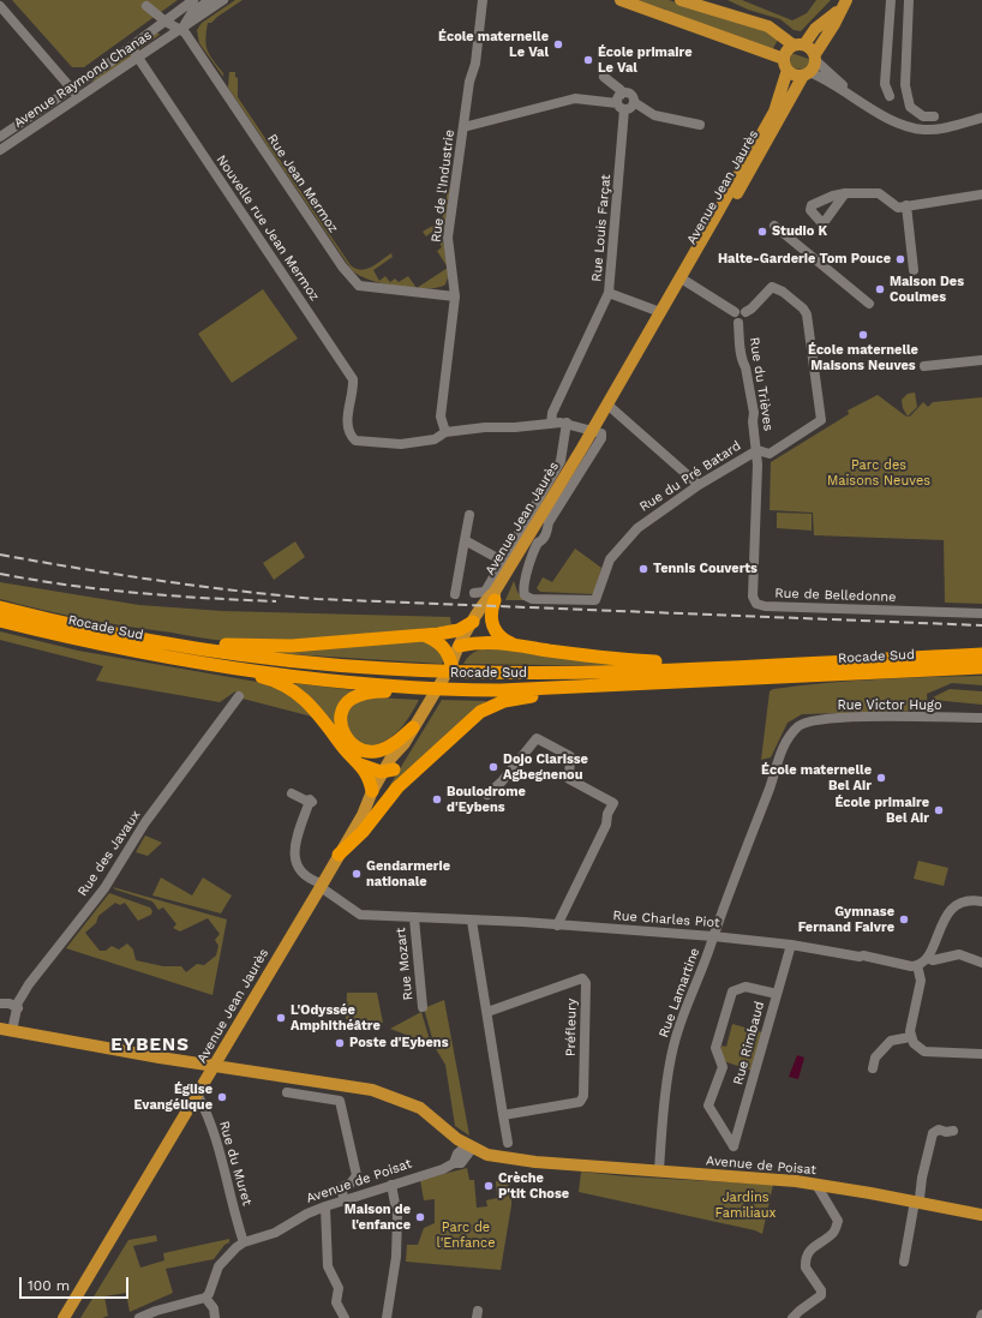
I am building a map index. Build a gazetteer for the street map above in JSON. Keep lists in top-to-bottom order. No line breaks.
{"streets":{"highway":["Rocade Sud"],"main road":["Avenue Jean Jaurès","Avenue de Poisat"],"street":["Avenue Raymond Chanas","Rue Jean Mermoz","Rue de l'Industrie","Nouvelle rue Jean Mermoz","Rue Louis Farçat","Rue du Trièves","Rue du Pré Batard","Rue de Belledonne","Rue Victor Hugo","Rue des Javaux","Rue Charles Piot","Rue Mozart","Rue Lamartine","Préfleury","Rue Rimbaud","Rue du Muret"]},"crossings":[["Avenue Raymond Chanas","Rue Jean Mermoz"],["Avenue Raymond Chanas","Nouvelle rue Jean Mermoz"],["Rue Jean Mermoz","Rue de l'Industrie"],["Rue de l'Industrie","Nouvelle rue Jean Mermoz"],["Avenue Jean Jaurès","Rue du Pré Batard"],["Avenue Jean Jaurès","Rue Charles Piot"],["Avenue Jean Jaurès","Rue du Muret"],["Rue du Trièves","Rue du Pré Batard"],["Rue du Trièves","Rue de Belledonne"],["Rue du Pré Batard","Rue de Belledonne"],["Rue Victor Hugo","Rue Lamartine"],["Rue Charles Piot","Rue Mozart"],["Rue Charles Piot","Rue Lamartine"],["Rue Charles Piot","Rue Rimbaud"],["Rue Lamartine","Avenue de Poisat"],["Rue du Muret","Avenue de Poisat"]],"districts":["EYBENS"],"parks":["Parc des Maisons Neuves","Jardins Familiaux","Parc de l'Enfance"],"places":["École maternelle Le Val","École primaire Le Val","Studio K","Halte-Garderie Tom Pouce","Maison Des Coulmes","École maternelle Maisons Neuves","Tennis Couverts","Dojo Clarisse Agbegnenou","École maternelle Bel Air","Boulodrome d'Eybens","École primaire Bel Air","Gendarmerie nationale","Gymnase Fernand Faivre","L'Odyssée Amphithéâtre","Poste d'Eybens","Église Evangélique","Crèche P'tit Chose","Maison de l'enfance"],"scale_bar":"100 m"}
